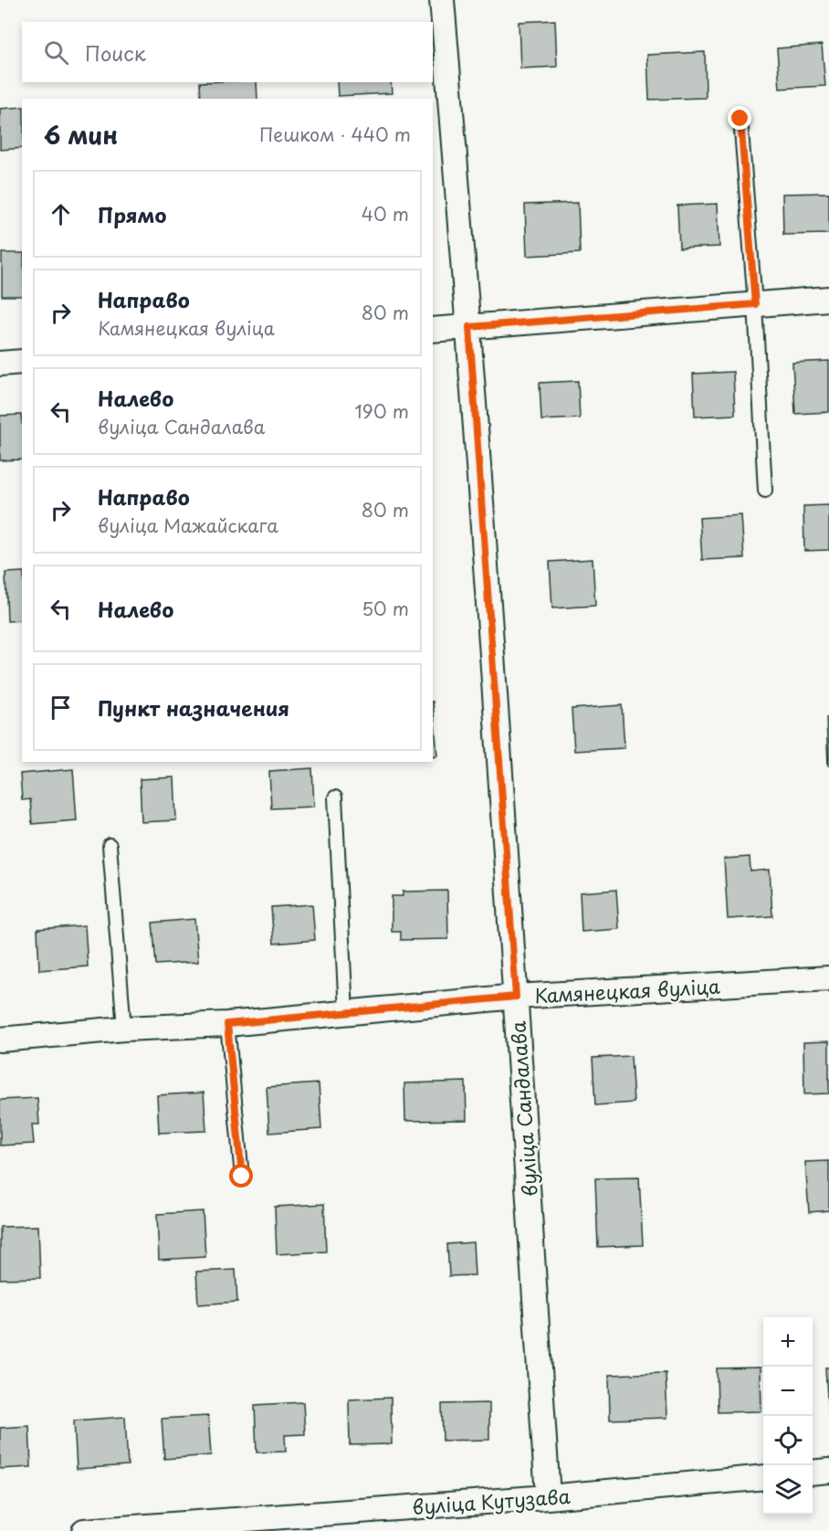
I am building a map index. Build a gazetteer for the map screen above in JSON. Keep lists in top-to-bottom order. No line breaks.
{"streets":{"street":["Камянецкая вуліца","вуліца Сандалава","вуліца Кутузава"]},"crossings":[["Камянецкая вуліца","вуліца Сандалава"],["вуліца Сандалава","вуліца Кутузава"]],"page":{"search":"Поиск","heading":["6 мин","Пешком · 440 m"],"list":[["Прямо","40 m"],["Направо","Камянецкая вуліца","80 m"],["Налево","вуліца Сандалава","190 m"],["Направо","вуліца Мажайскага","80 m"],["Налево","50 m"],"Пункт назначения"],"map_buttons":["+","−"]}}
